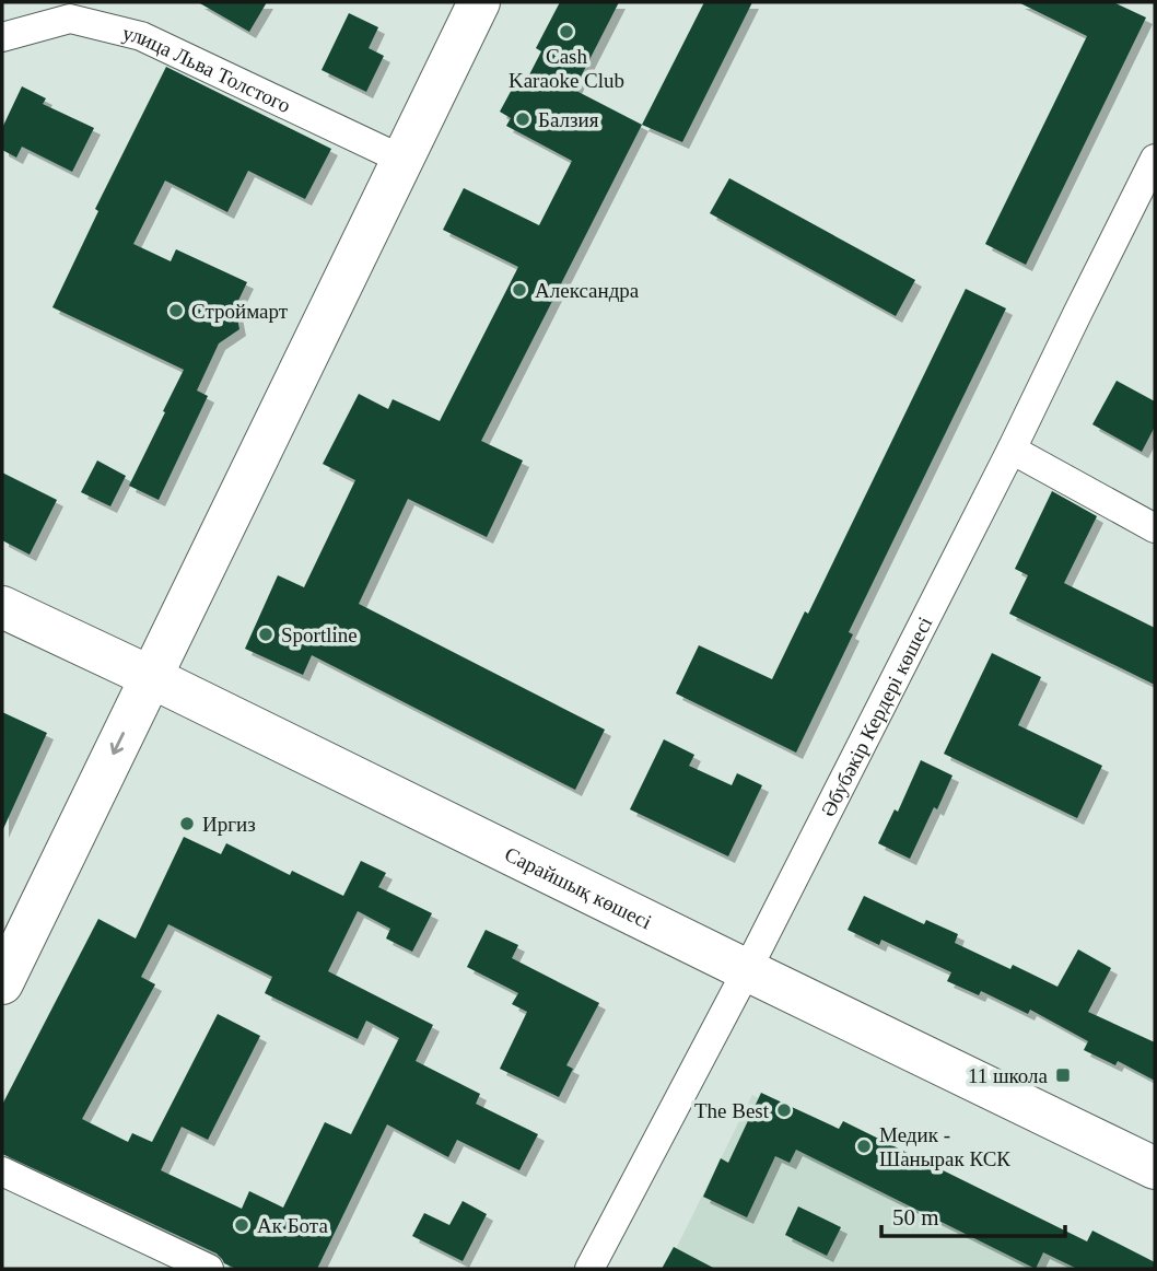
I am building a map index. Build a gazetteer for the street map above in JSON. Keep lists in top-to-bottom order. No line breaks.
{"streets":{"street":["улица Льва Толстого","Әбубәкір Кердері көшесі","Сарайшық көшесі"]},"crossings":[["Әбубәкір Кердері көшесі","Сарайшық көшесі"]],"places":{"other":["Cash Karaoke Club","Балзия","Александра","Строймарт","Sportline","Иргиз","The Best","Медик - Шанырак КСК","Ак Бота"],"transit":["11 школа"]},"scale_bar":"50 m"}
